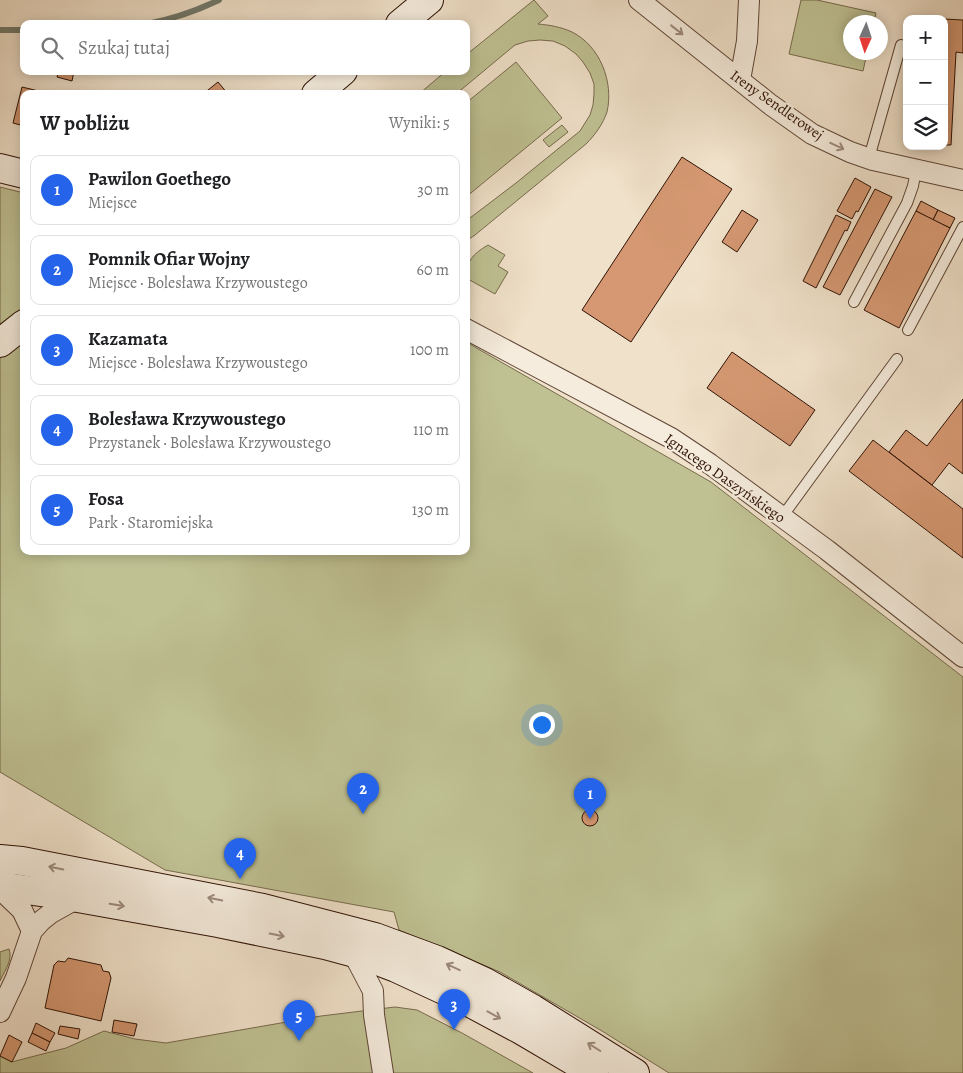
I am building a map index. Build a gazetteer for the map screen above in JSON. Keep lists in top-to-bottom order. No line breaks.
{"streets":{"street":["Ireny Sendlerowej","Ignacego Daszyńskiego"]},"one_way":["Ireny Sendlerowej"],"north":"bottom","page":{"map_buttons":["+","−"],"search":"Szukaj tutaj","heading":["W pobliżu","Wyniki: 5"],"list":[{"mark":"1","name":"Pawilon Goethego","note":"Miejsce","value":"30 m"},{"mark":"2","name":"Pomnik Ofiar Wojny","note":"Miejsce · Bolesława Krzywoustego","value":"60 m"},{"mark":"3","name":"Kazamata","note":"Miejsce · Bolesława Krzywoustego","value":"100 m"},{"mark":"4","name":"Bolesława Krzywoustego","note":"Przystanek · Bolesława Krzywoustego","value":"110 m"},{"mark":"5","name":"Fosa","note":"Park · Staromiejska","value":"130 m"}],"pins":["2","1","4","3","5"]}}
